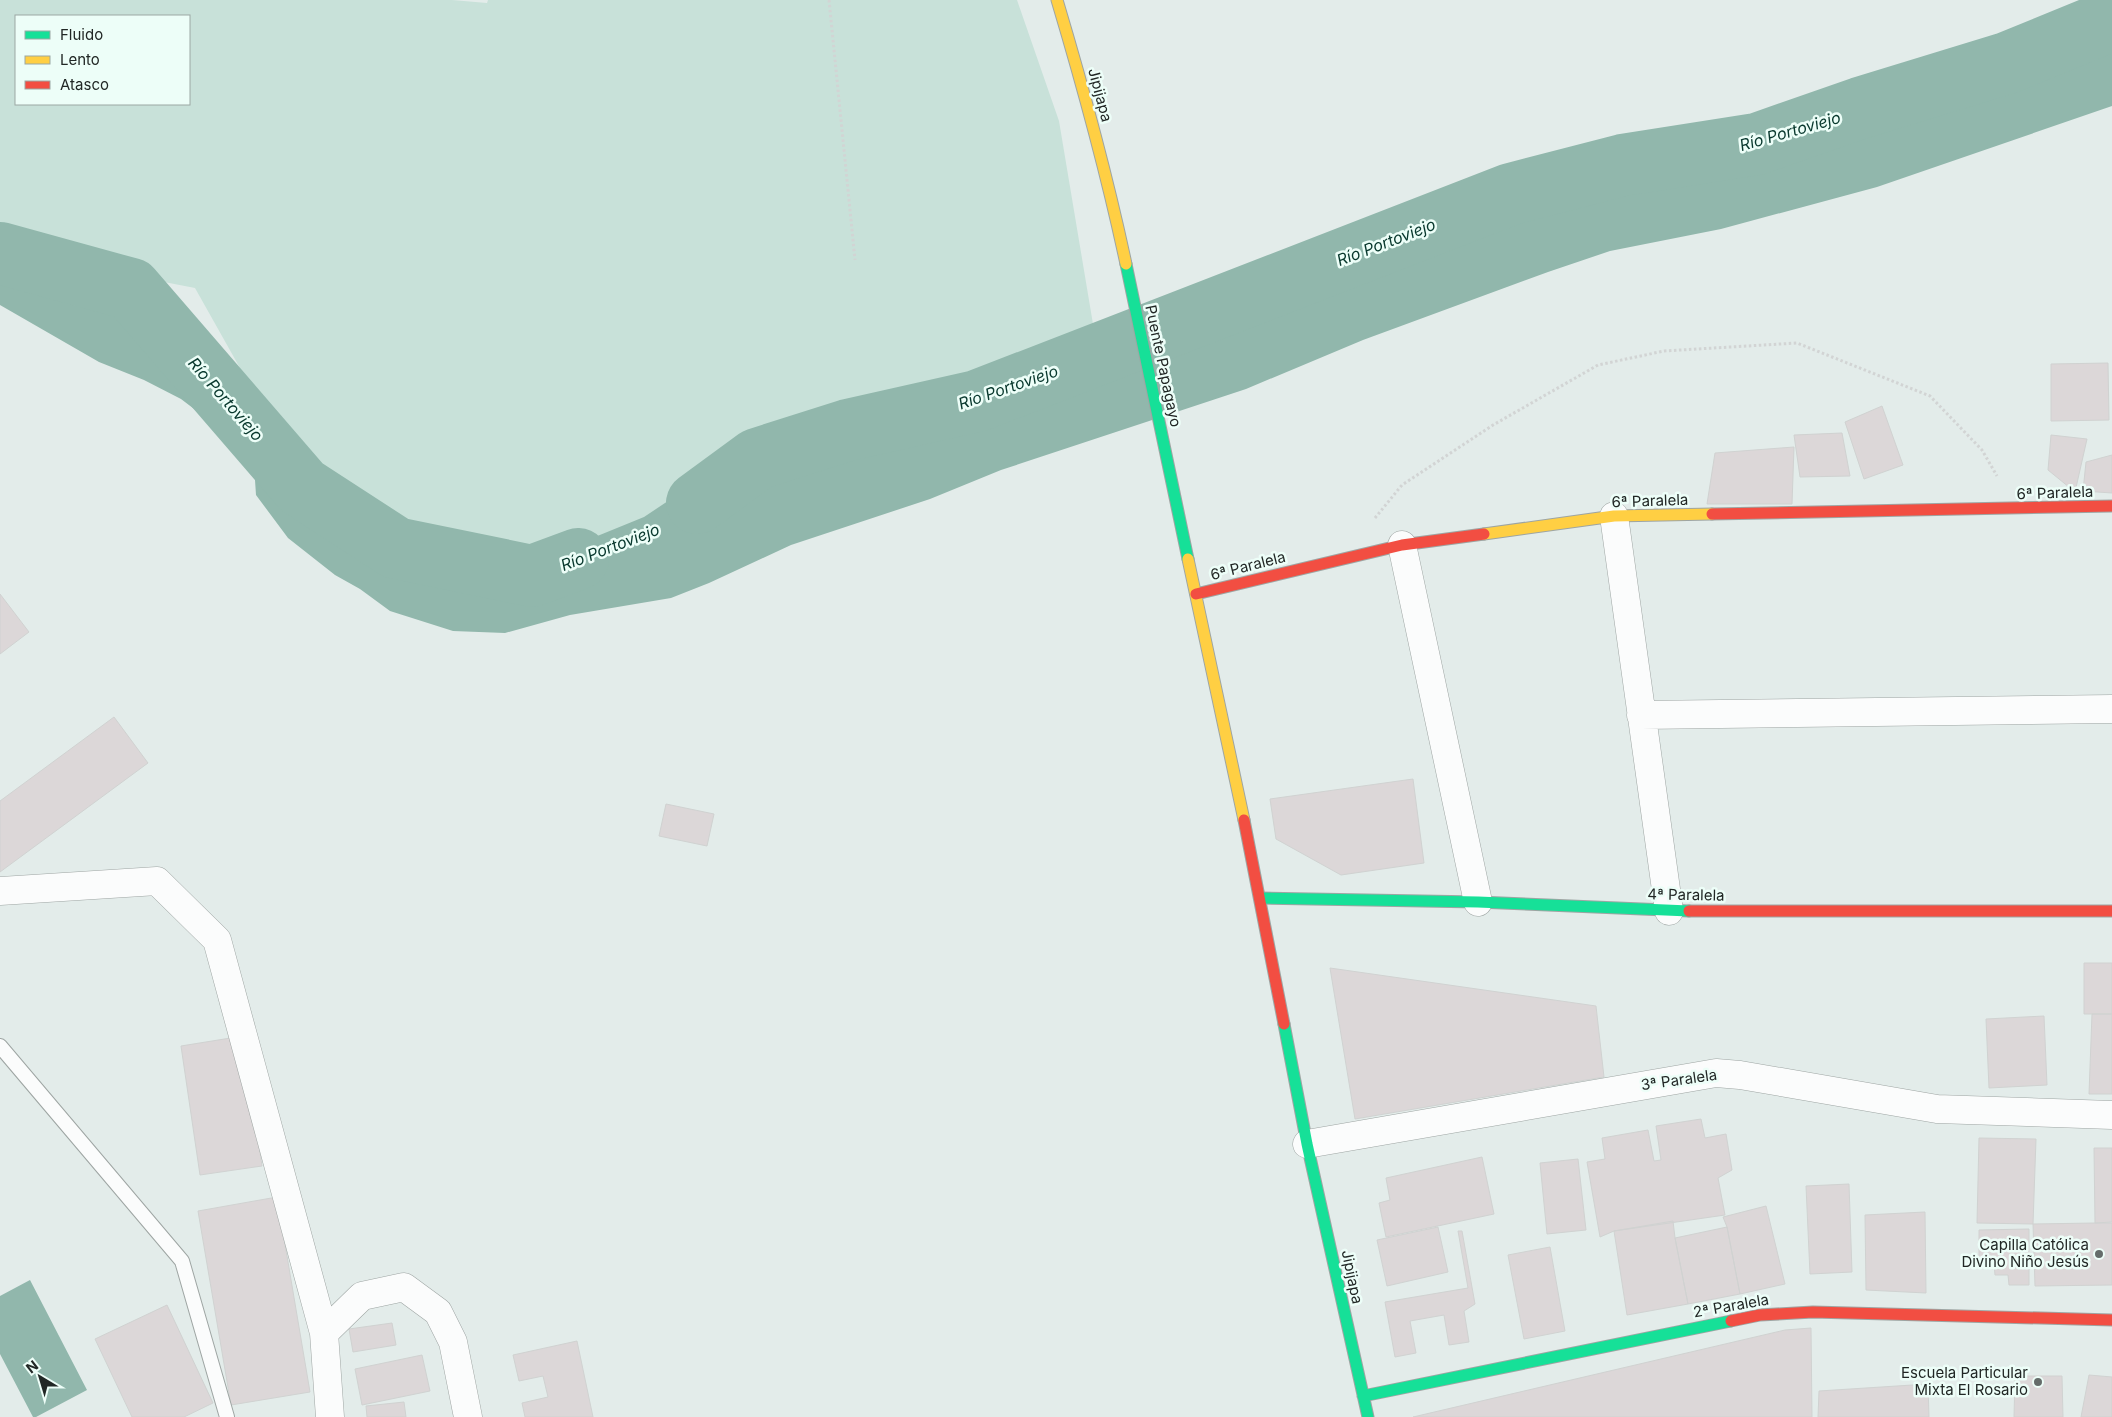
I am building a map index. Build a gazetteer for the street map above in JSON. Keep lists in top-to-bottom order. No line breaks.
{"streets":{"street":["Jipijapa","Puente Papagayo","6ª Paralela","4ª Paralela","3ª Paralela","2ª Paralela"]},"crossings":[["Jipijapa","Puente Papagayo"],["Jipijapa","4ª Paralela"],["Jipijapa","3ª Paralela"],["Jipijapa","2ª Paralela"],["Puente Papagayo","6ª Paralela"],["Puente Papagayo","4ª Paralela"]],"water":["Río Portoviejo"],"places":["Capilla Católica Divino Niño Jesús","Escuela Particular Mixta El Rosario"],"legend":["Fluido","Lento","Atasco"],"north":"top left"}
